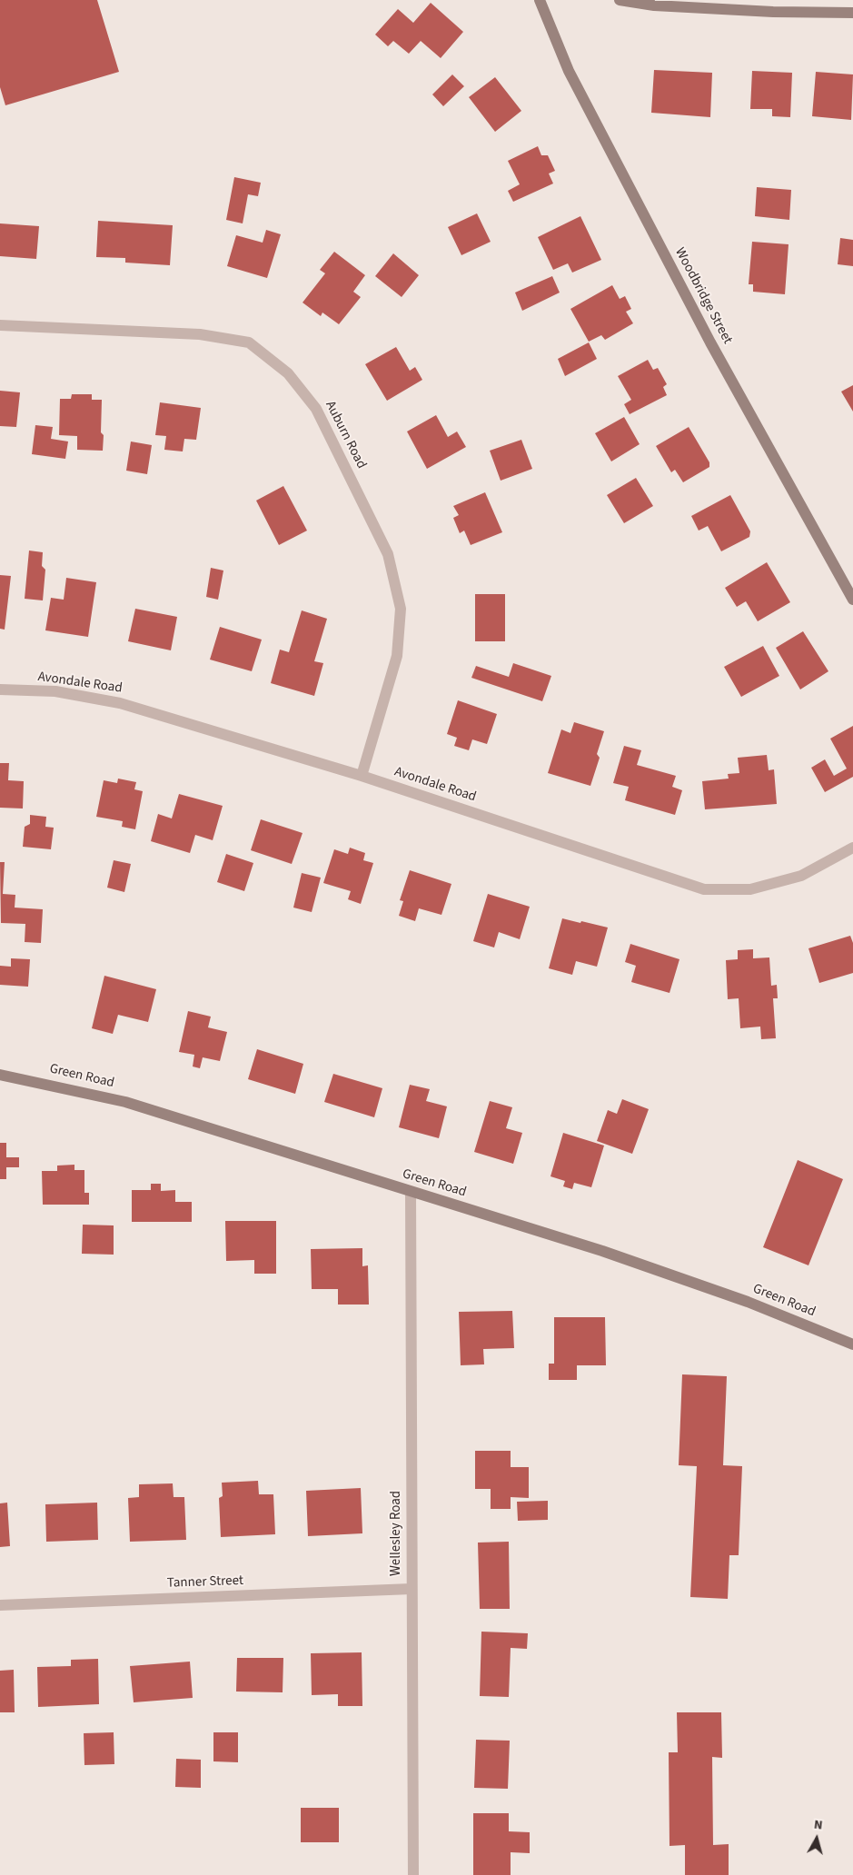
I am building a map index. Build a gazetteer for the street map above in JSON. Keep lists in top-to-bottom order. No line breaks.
{"streets":{"street":["Woodbridge Street","Auburn Road","Avondale Road","Green Road","Wellesley Road","Tanner Street"]},"crossings":[["Auburn Road","Avondale Road"],["Green Road","Wellesley Road"],["Wellesley Road","Tanner Street"]],"north":"top"}
